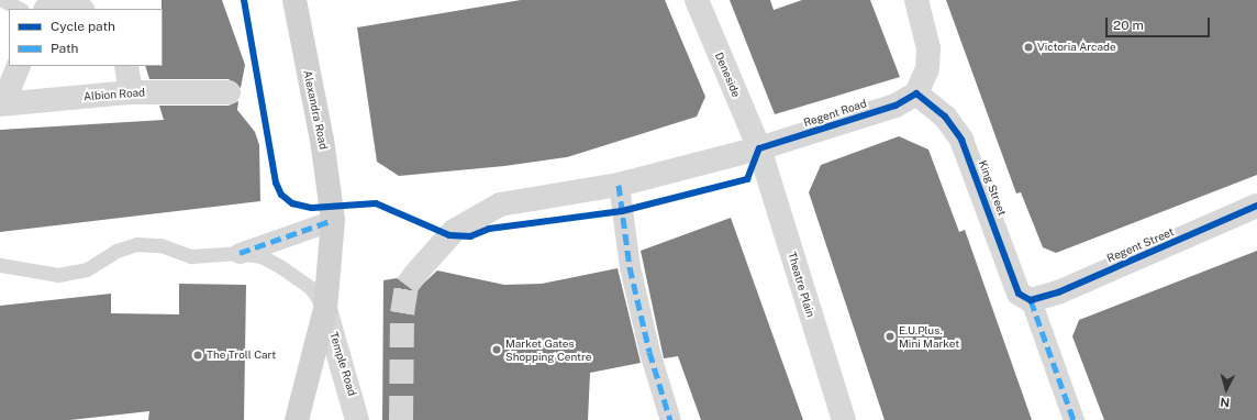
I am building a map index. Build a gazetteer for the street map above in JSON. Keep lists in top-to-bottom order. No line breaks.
{"streets":{"main road":["Alexandra Road","Temple Road"],"street":["Deneside","Albion Road","Regent Road","King Street","Regent Street","Theatre Plain"]},"crossings":[["Deneside","Regent Road"],["Deneside","Theatre Plain"],["Alexandra Road","Temple Road"],["Regent Road","King Street"],["Regent Road","Theatre Plain"],["King Street","Regent Street"]],"places":["Victoria Arcade","E.U.Plus. Mini Market","Market Gates Shopping Centre","The Troll Cart"],"legend":["Cycle path","Path"],"scale_bar":"20 m","north":"bottom"}
